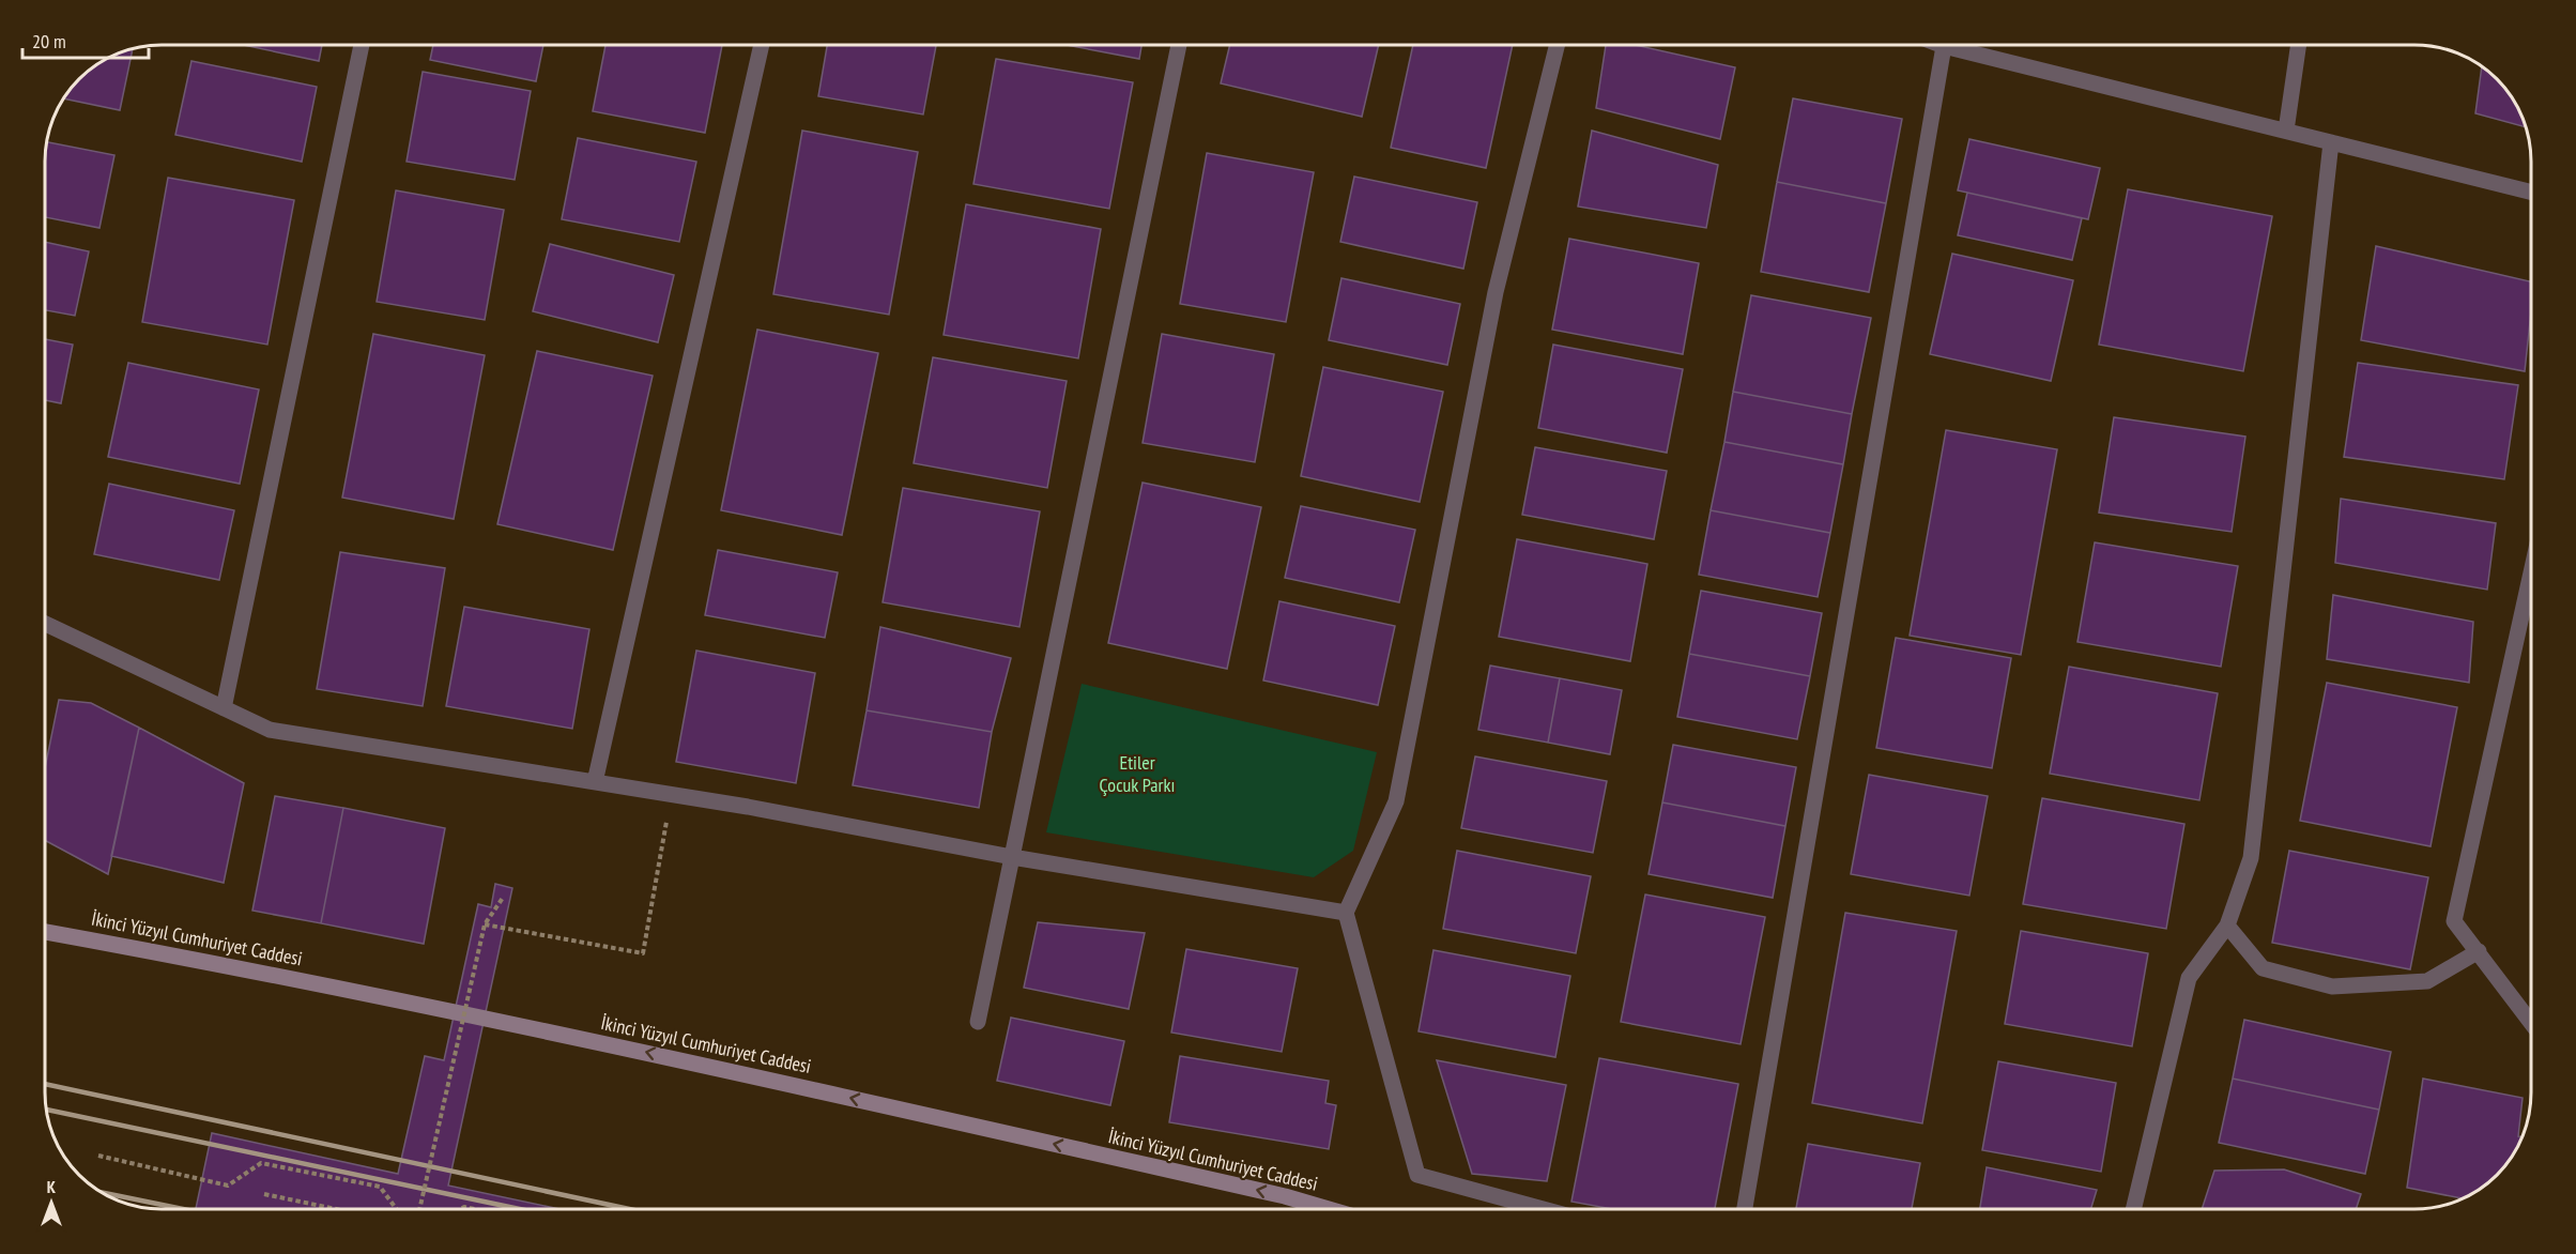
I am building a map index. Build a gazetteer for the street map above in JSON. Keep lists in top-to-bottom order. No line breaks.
{"streets":{"main road":["İkinci Yüzyıl Cumhuriyet Caddesi"]},"one_way":["İkinci Yüzyıl Cumhuriyet Caddesi"],"parks":["Etiler Çocuk Parkı"],"scale_bar":"20 m","north":"top"}
